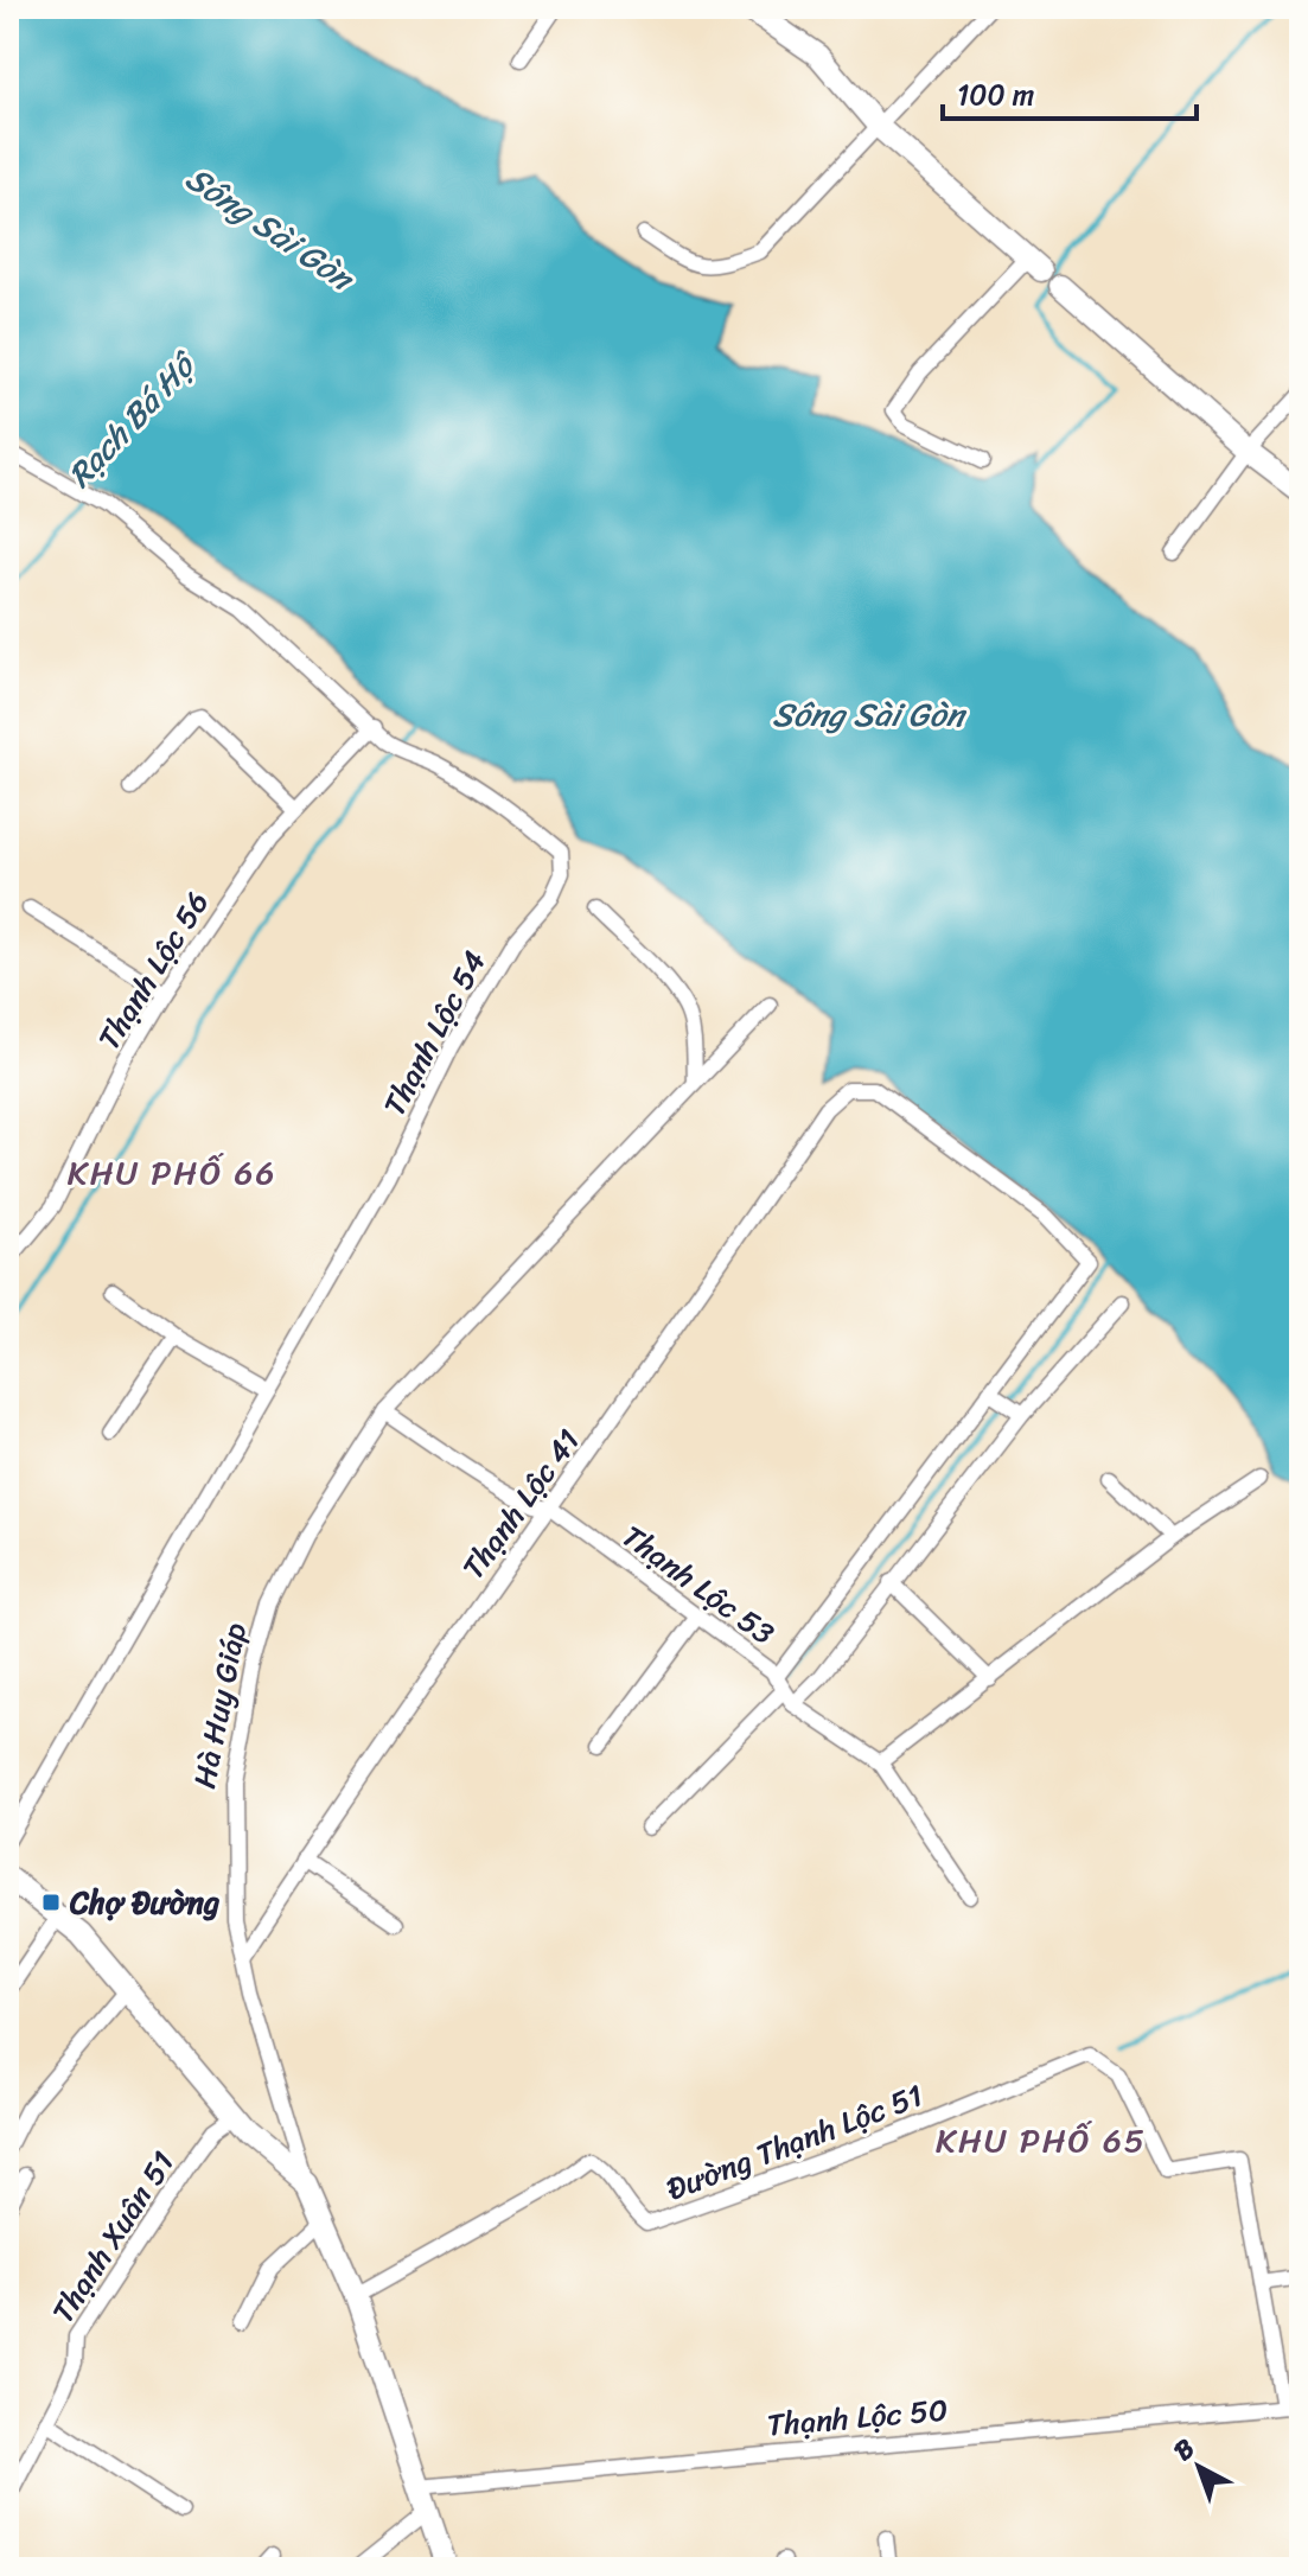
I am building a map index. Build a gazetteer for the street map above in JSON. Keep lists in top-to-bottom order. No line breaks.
{"streets":{"street":["Thạnh Lộc 56","Thạnh Lộc 54","Thạnh Lộc 41","Thạnh Lộc 53","Hà Huy Giáp","Đường Thạnh Lộc 51","Thạnh Xuân 51","Thạnh Lộc 50"]},"crossings":[["Thạnh Lộc 56","Thạnh Lộc 54"],["Thạnh Lộc 41","Thạnh Lộc 53"],["Thạnh Lộc 41","Hà Huy Giáp"],["Thạnh Lộc 53","Hà Huy Giáp"],["Hà Huy Giáp","Đường Thạnh Lộc 51"],["Hà Huy Giáp","Thạnh Lộc 50"]],"districts":["KHU PHỐ 66","KHU PHỐ 65"],"water":["Sông Sài Gòn","Rạch Bá Hộ"],"places":{"transit":["Chợ Đường"]},"scale_bar":"100 m","north":"top left"}
